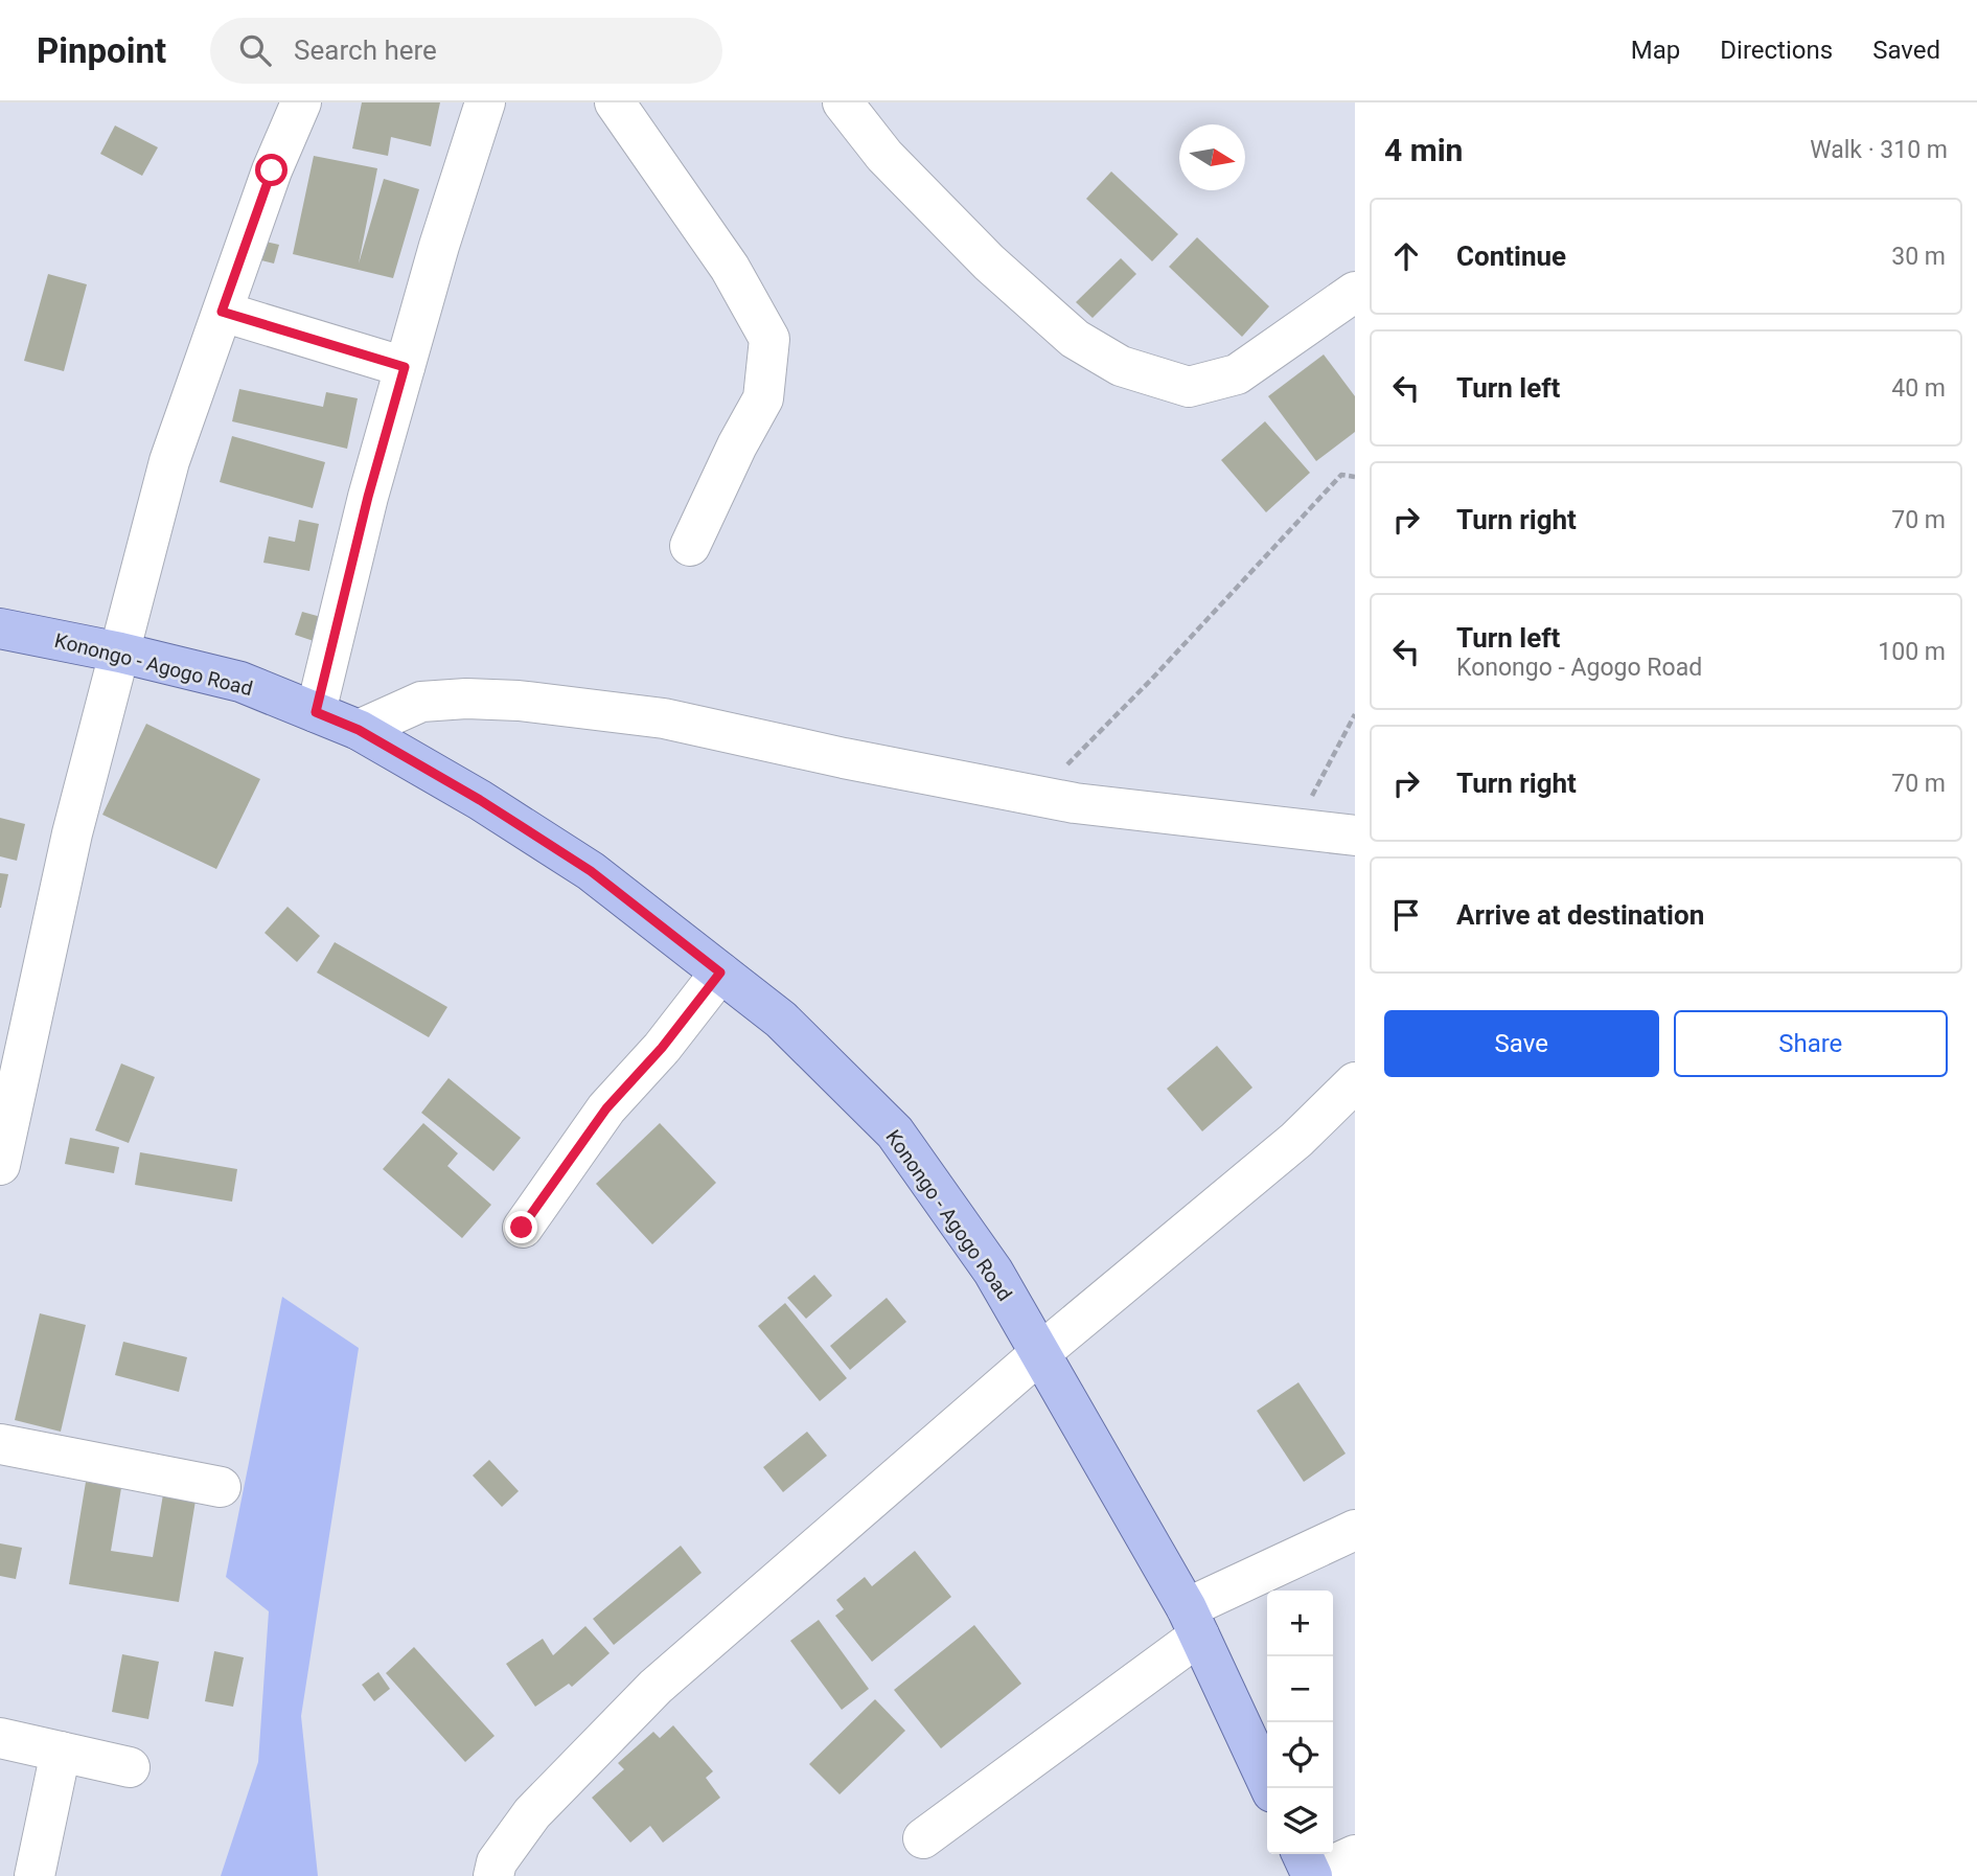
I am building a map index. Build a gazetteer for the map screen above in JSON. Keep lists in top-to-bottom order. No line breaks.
{"streets":{"main road":["Konongo - Agogo Road"]},"north":"right","page":{"header":"Pinpoint","search":"Search here","nav":["Map","Directions","Saved"],"heading":["4 min","Walk · 310 m"],"list":[["Continue","30 m"],["Turn left","40 m"],["Turn right","70 m"],["Turn left","Konongo - Agogo Road","100 m"],["Turn right","70 m"],"Arrive at destination"],"buttons":["Save","Share"],"map_buttons":["+","−"]}}
